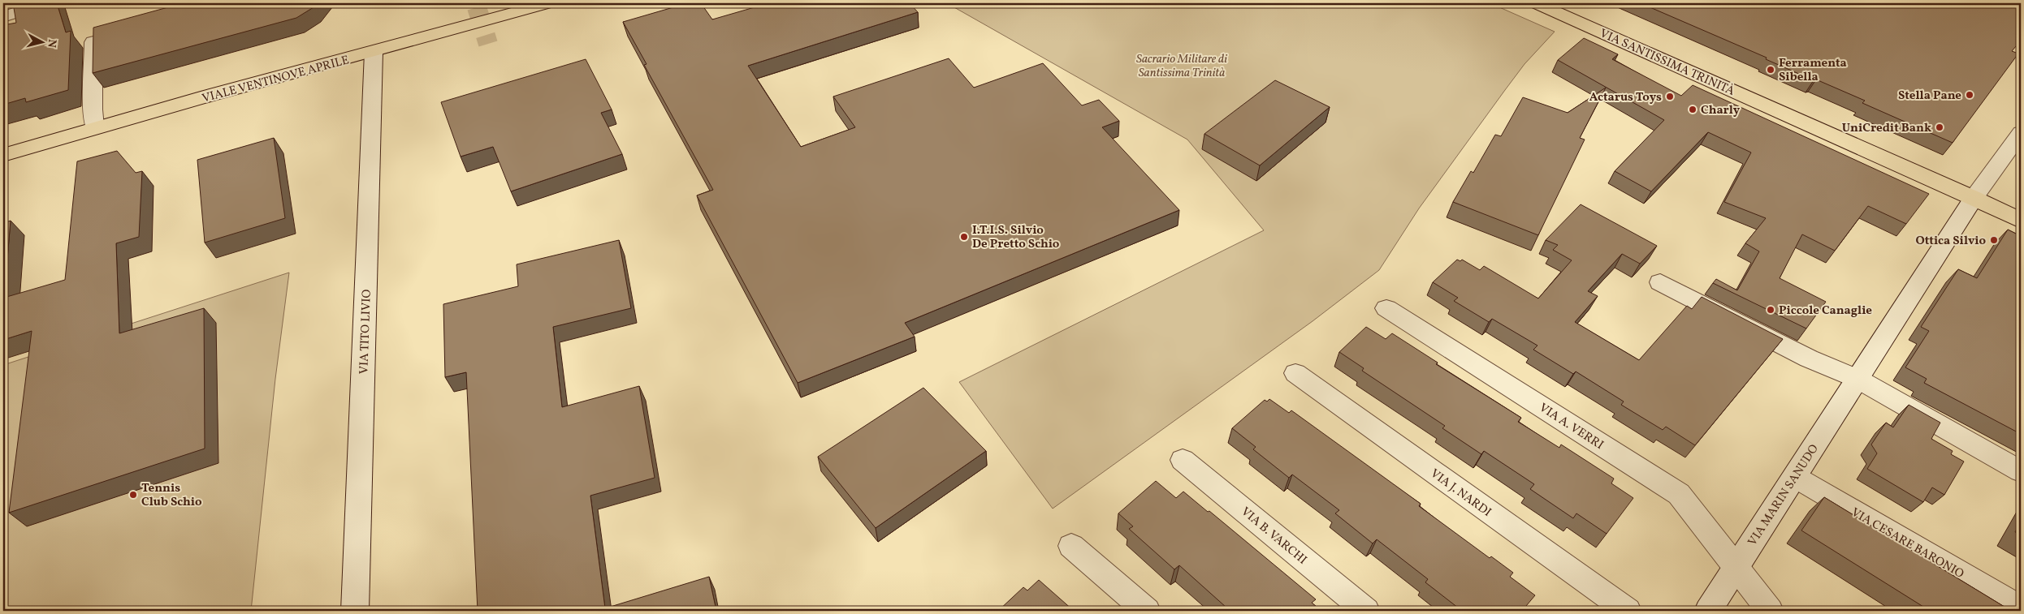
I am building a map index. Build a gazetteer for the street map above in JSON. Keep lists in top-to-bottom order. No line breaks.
{"streets":{"main road":["VIA SANTISSIMA TRINITÀ","VIALE VENTINOVE APRILE"],"street":["VIA TITO LIVIO","VIA A. VERRI","VIA J. NARDI","VIA MARIN SANUDO","VIA B. VARCHI","VIA CESARE BARONIO"]},"crossings":[["VIA SANTISSIMA TRINITÀ","VIA MARIN SANUDO"],["VIALE VENTINOVE APRILE","VIA TITO LIVIO"],["VIA A. VERRI","VIA MARIN SANUDO"],["VIA MARIN SANUDO","VIA CESARE BARONIO"]],"parks":["Sacrario Militare di Santissima Trinità"],"places":["Ferramenta Sibella","Stella Pane","Actarus Toys","Charly","UniCredit Bank","I.T.I.S. Silvio De Pretto Schio","Ottica Silvio","Piccole Canaglie","Tennis Club Schio"],"north":"right"}
